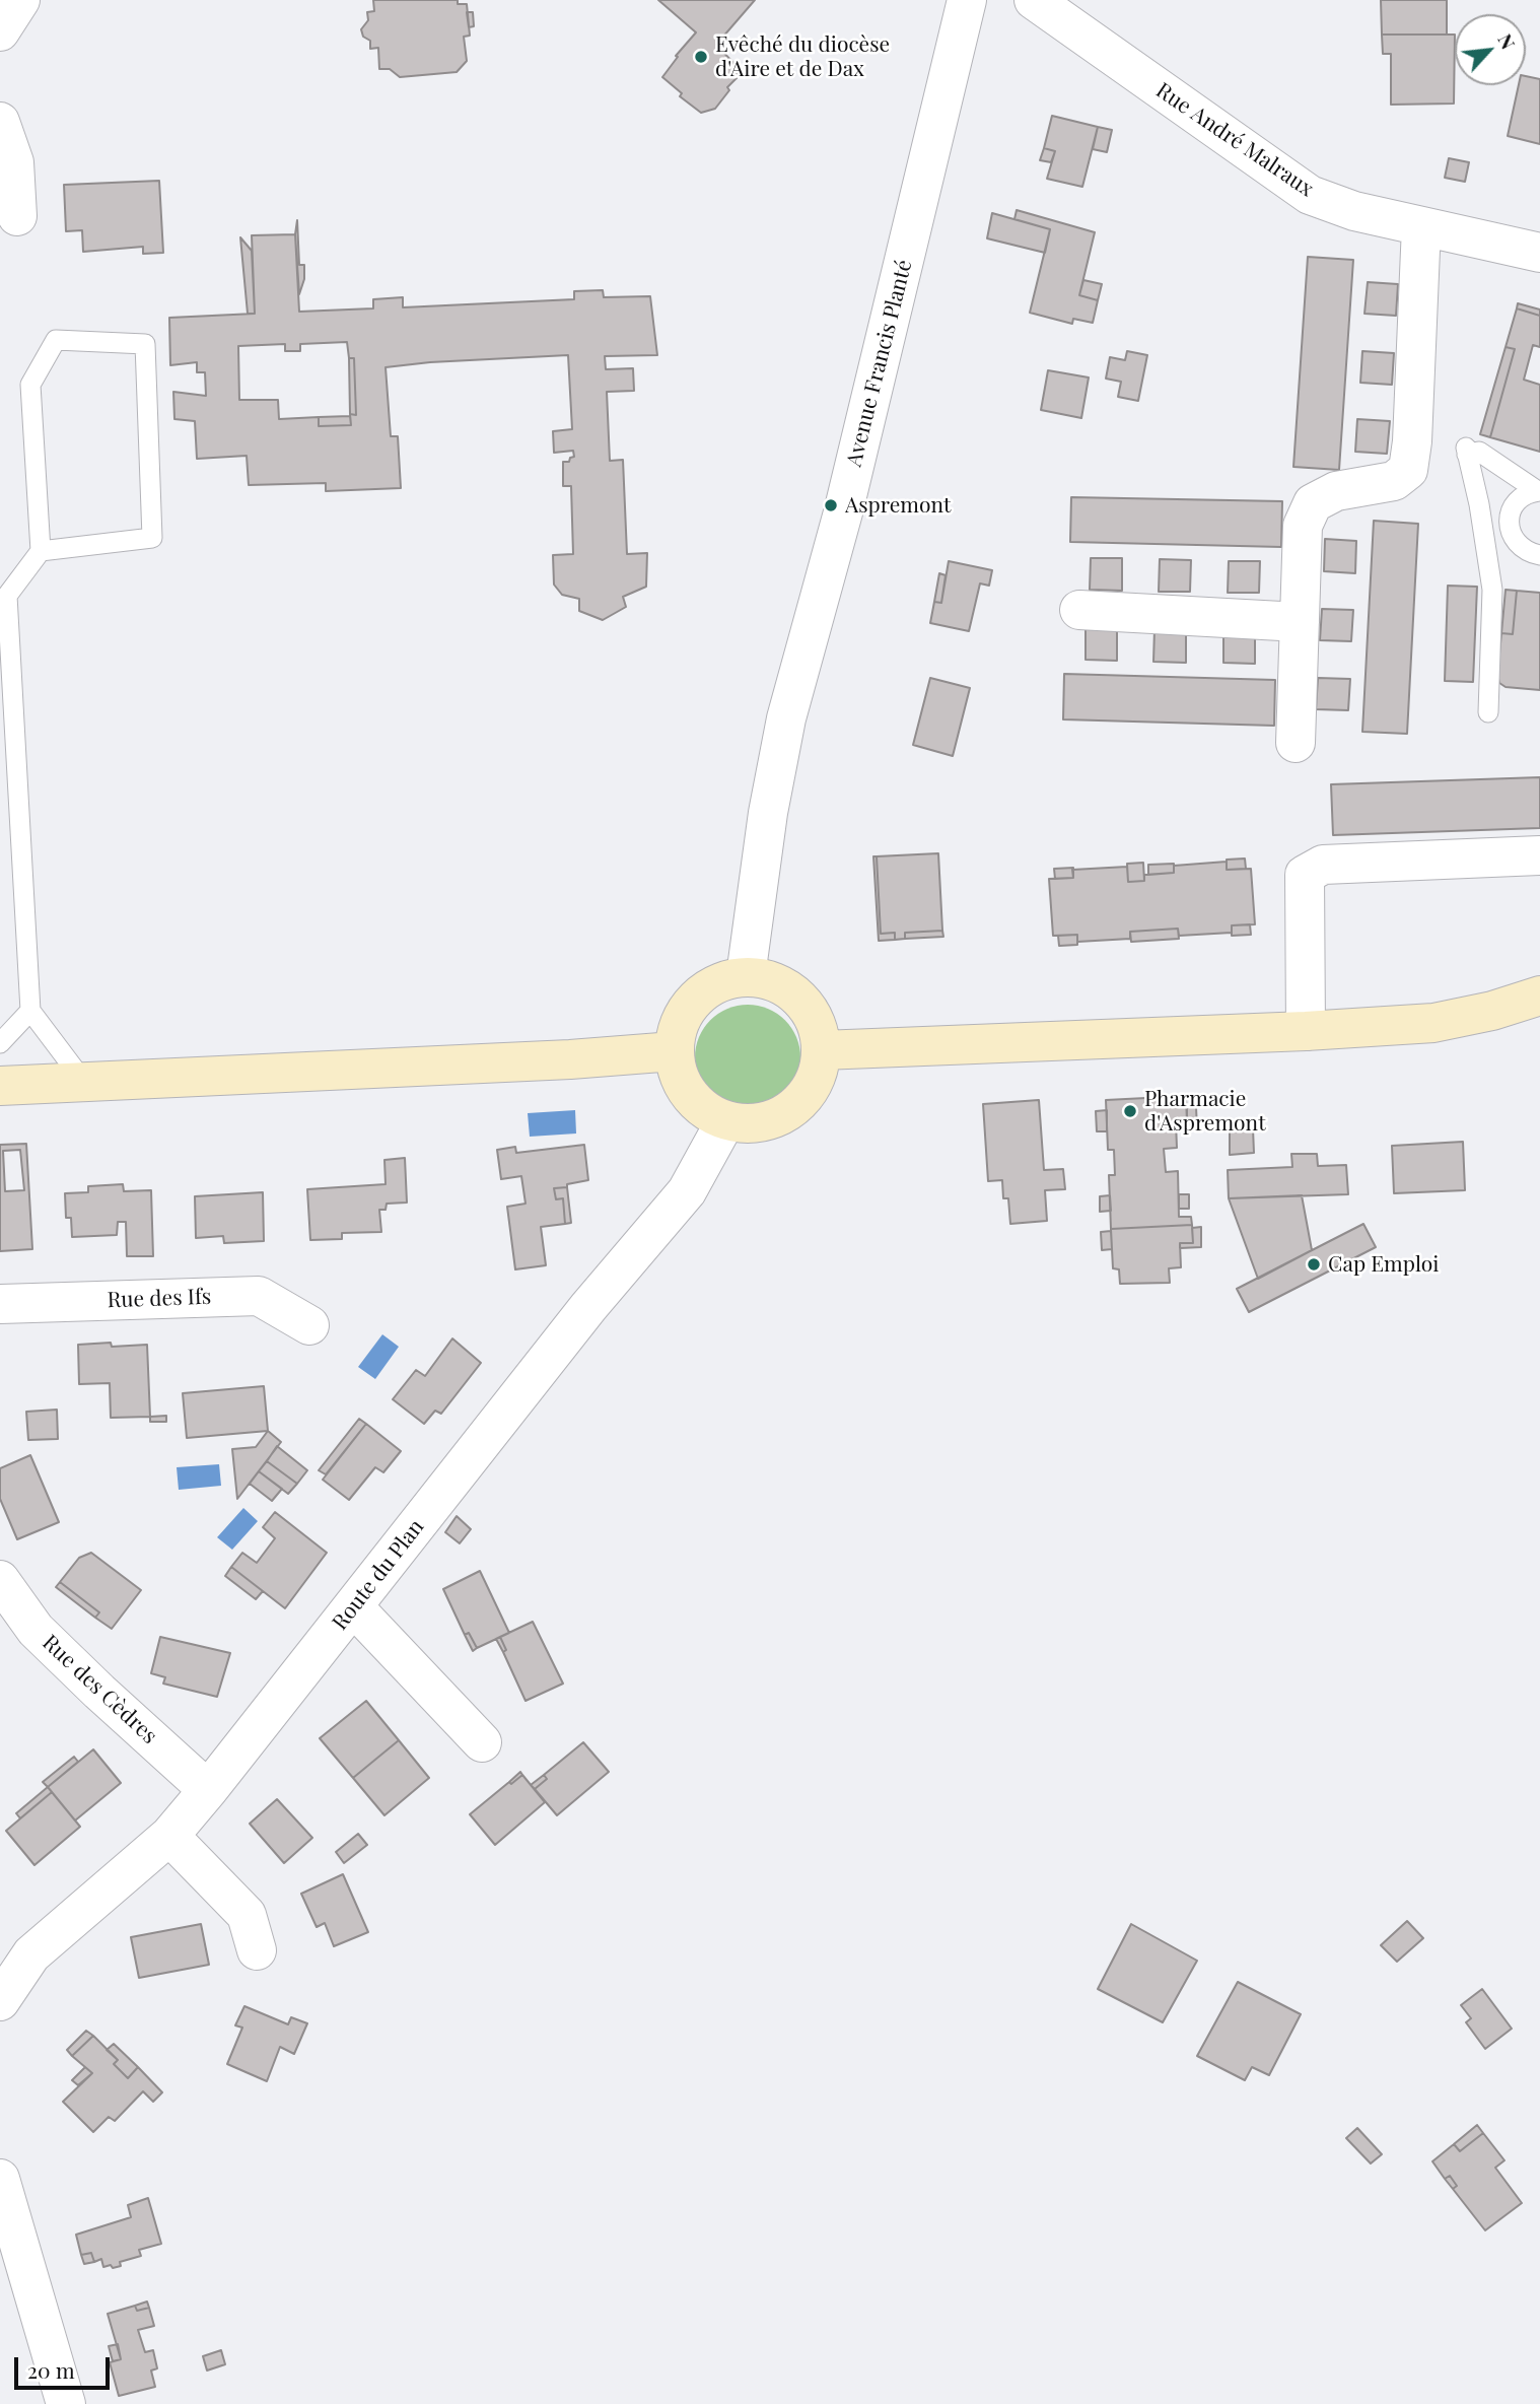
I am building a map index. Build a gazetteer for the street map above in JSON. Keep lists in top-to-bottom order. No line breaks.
{"streets":{"street":["Rue André Malraux","Avenue Francis Planté","Rue des Ifs","Route du Plan","Rue des Cèdres"]},"crossings":[["Avenue Francis Planté","Route du Plan"],["Route du Plan","Rue des Cèdres"]],"places":["Evêché du diocèse d'Aire et de Dax","Aspremont","Pharmacie d'Aspremont","Cap Emploi"],"scale_bar":"20 m","north":"top right"}
